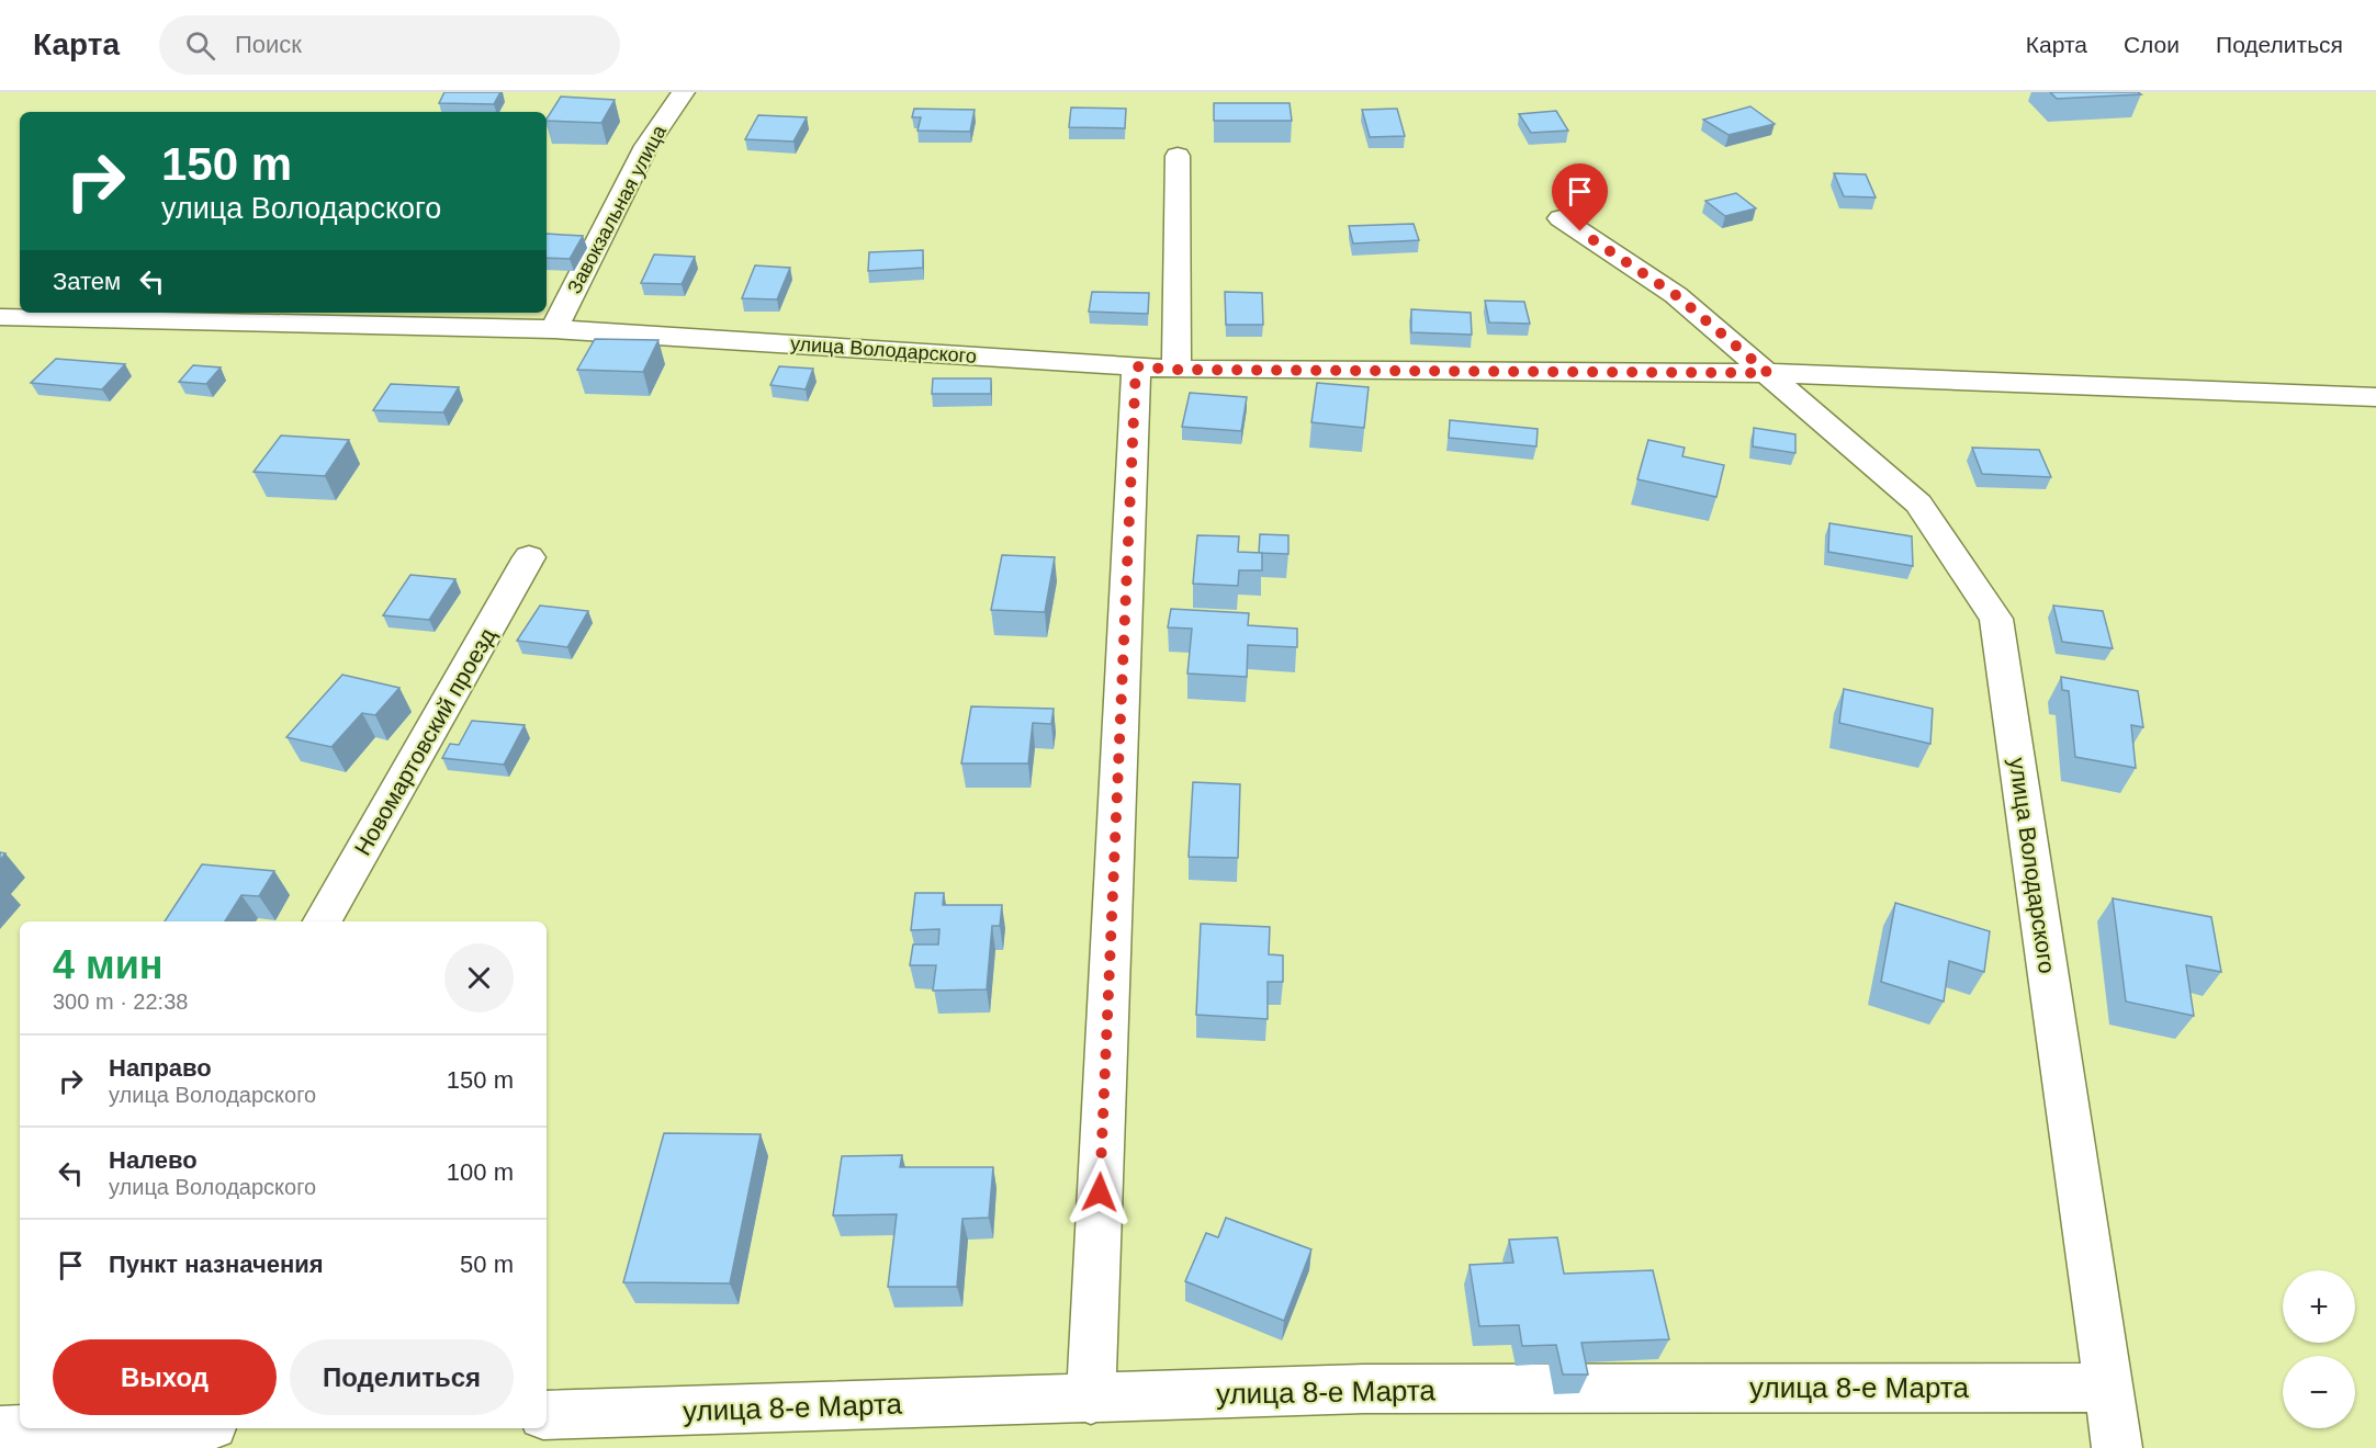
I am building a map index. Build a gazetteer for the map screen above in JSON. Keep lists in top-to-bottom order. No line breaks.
{"streets":{"street":["Завокзальная улица","улица Володарского","Новомартовский проезд","улица 8-е Марта"]},"crossings":[["Завокзальная улица","улица Володарского"],["улица Володарского","улица 8-е Марта"]],"page":{"header":"Карта","search":"Поиск","nav":["Карта","Слои","Поделиться"],"turn":["150 m","улица Володарского"],"then":"Затем","heading":["4 мин","300 m · 22:38"],"list":[{"name":"Направо","note":"улица Володарского","value":"150 m"},{"name":"Налево","note":"улица Володарского","value":"100 m"},{"name":"Пункт назначения","value":"50 m"}],"map_buttons":["+","−"],"buttons":["Выход","Поделиться"]}}
